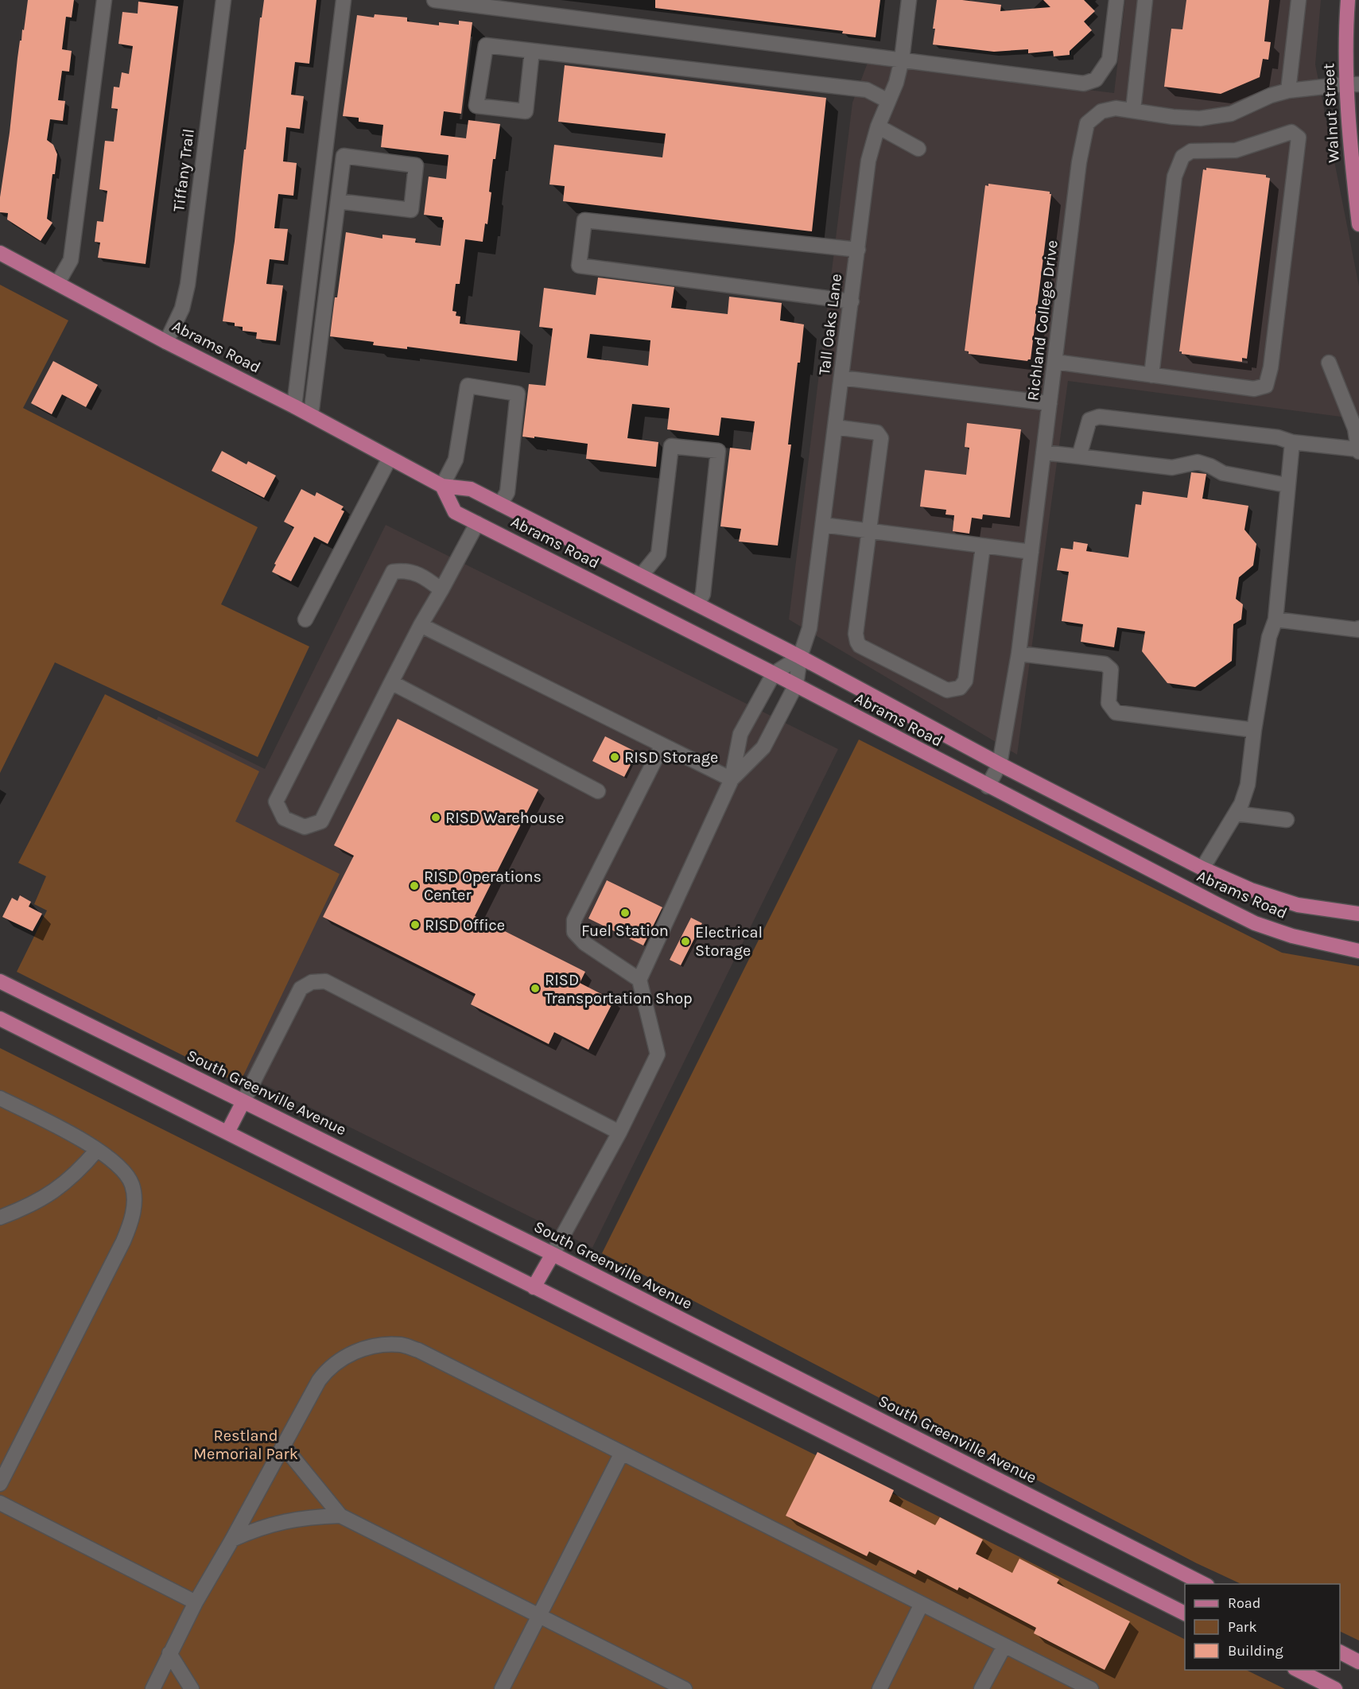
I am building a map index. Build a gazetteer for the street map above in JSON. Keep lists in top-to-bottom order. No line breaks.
{"streets":{"main road":["Walnut Street","Abrams Road","South Greenville Avenue"],"street":["Tiffany Trail","Richland College Drive","Tall Oaks Lane"]},"crossings":[["Walnut Street","Richland College Drive"],["Tiffany Trail","Abrams Road"],["Richland College Drive","Abrams Road"],["Tall Oaks Lane","Abrams Road"]],"parks":["Restland Memorial Park"],"places":["RISD Storage","RISD Warehouse","RISD Operations Center","Fuel Station","RISD Office","Electrical Storage","RISD Transportation Shop"],"legend":["Road","Park","Building"]}
